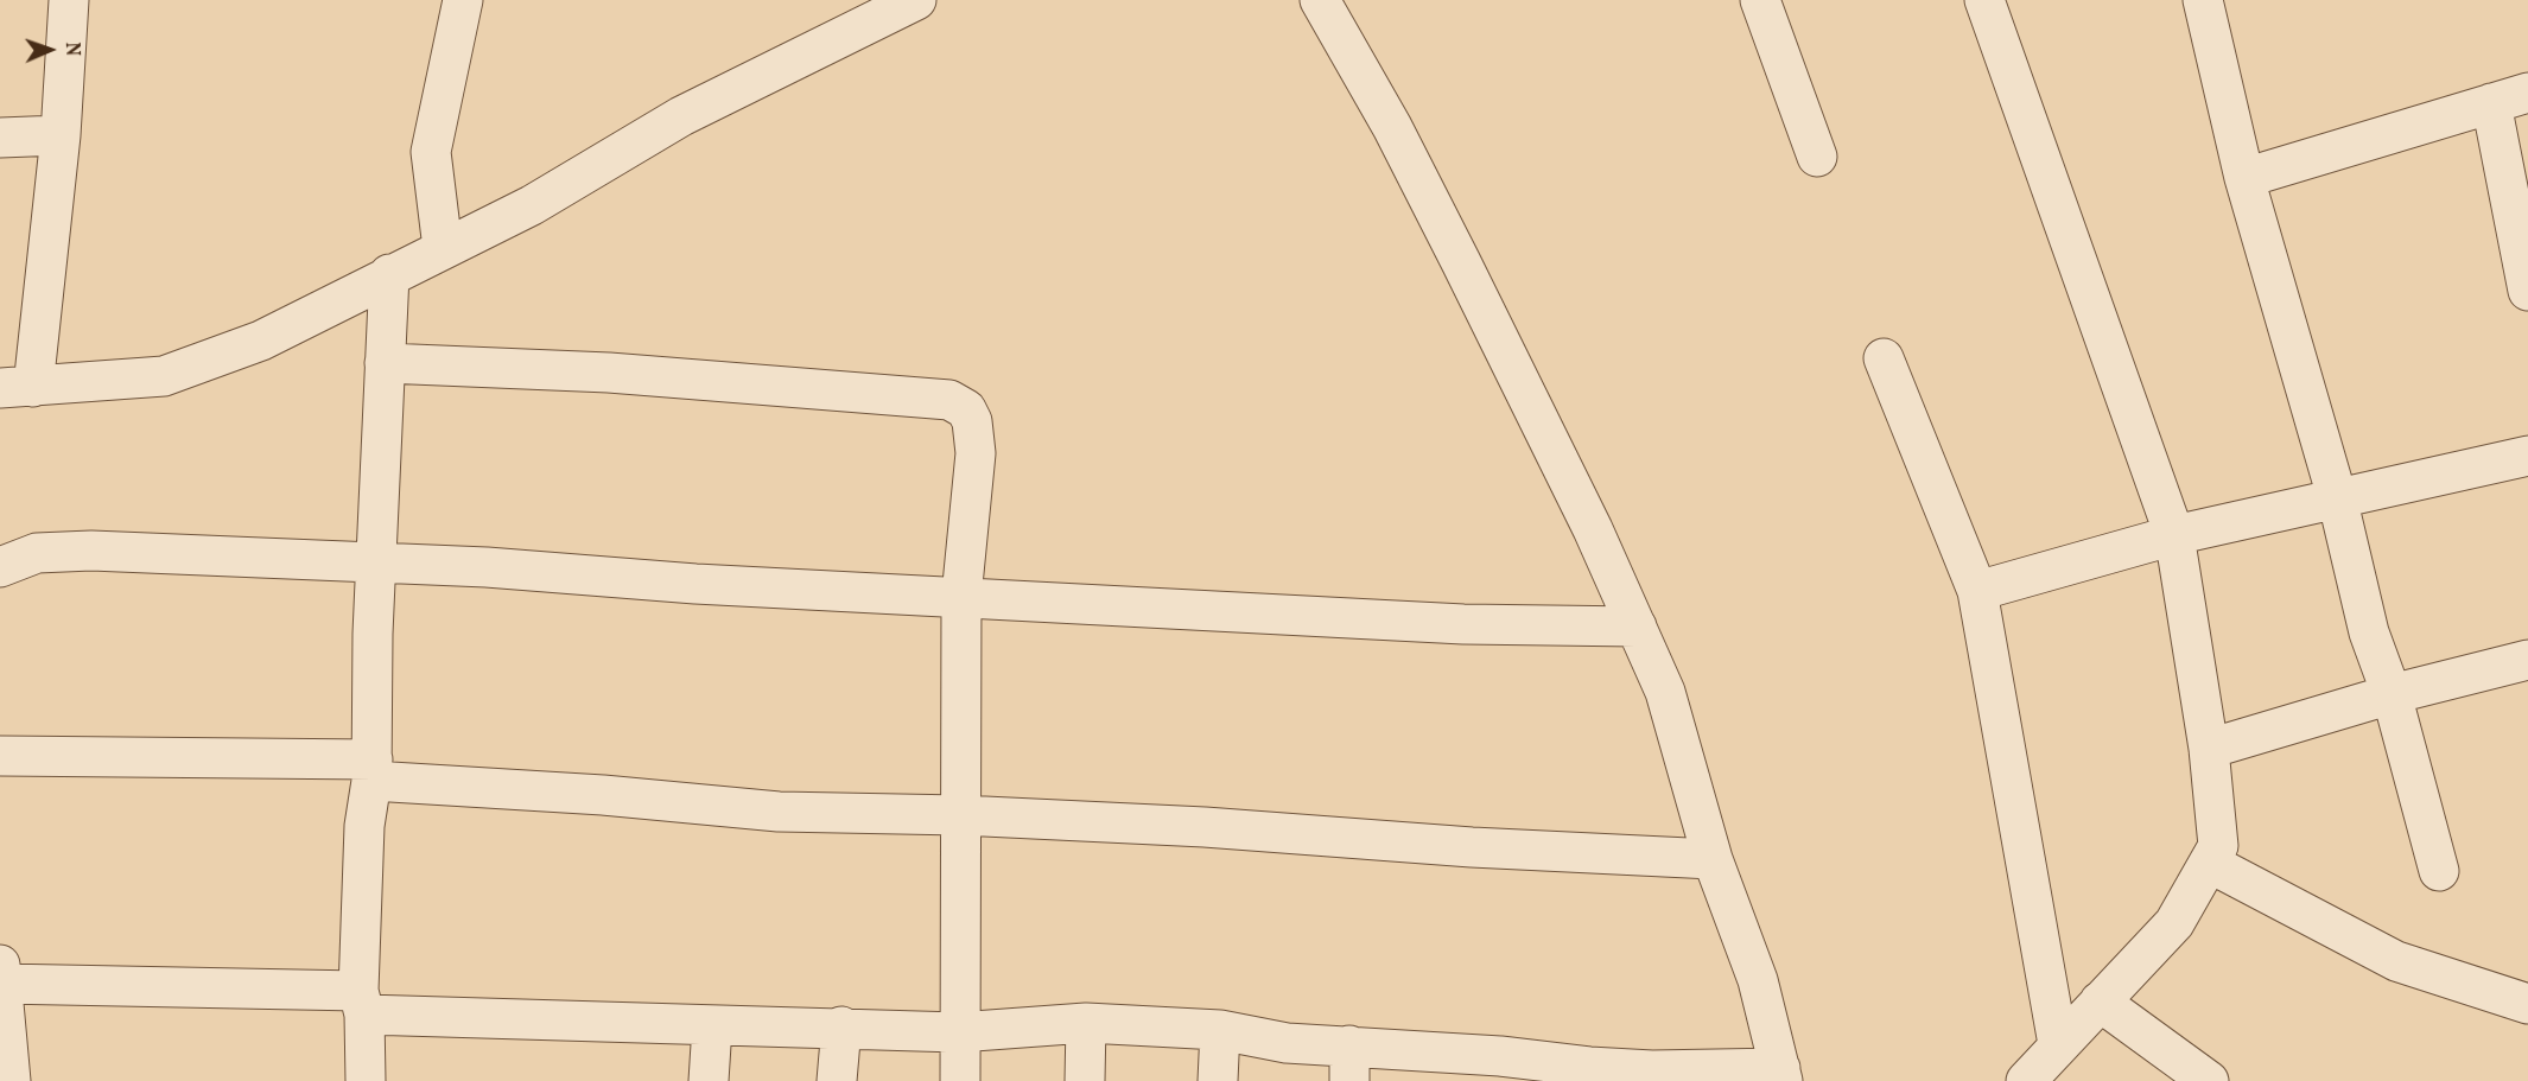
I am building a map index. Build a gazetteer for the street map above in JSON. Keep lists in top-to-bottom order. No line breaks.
{"north":"right"}
